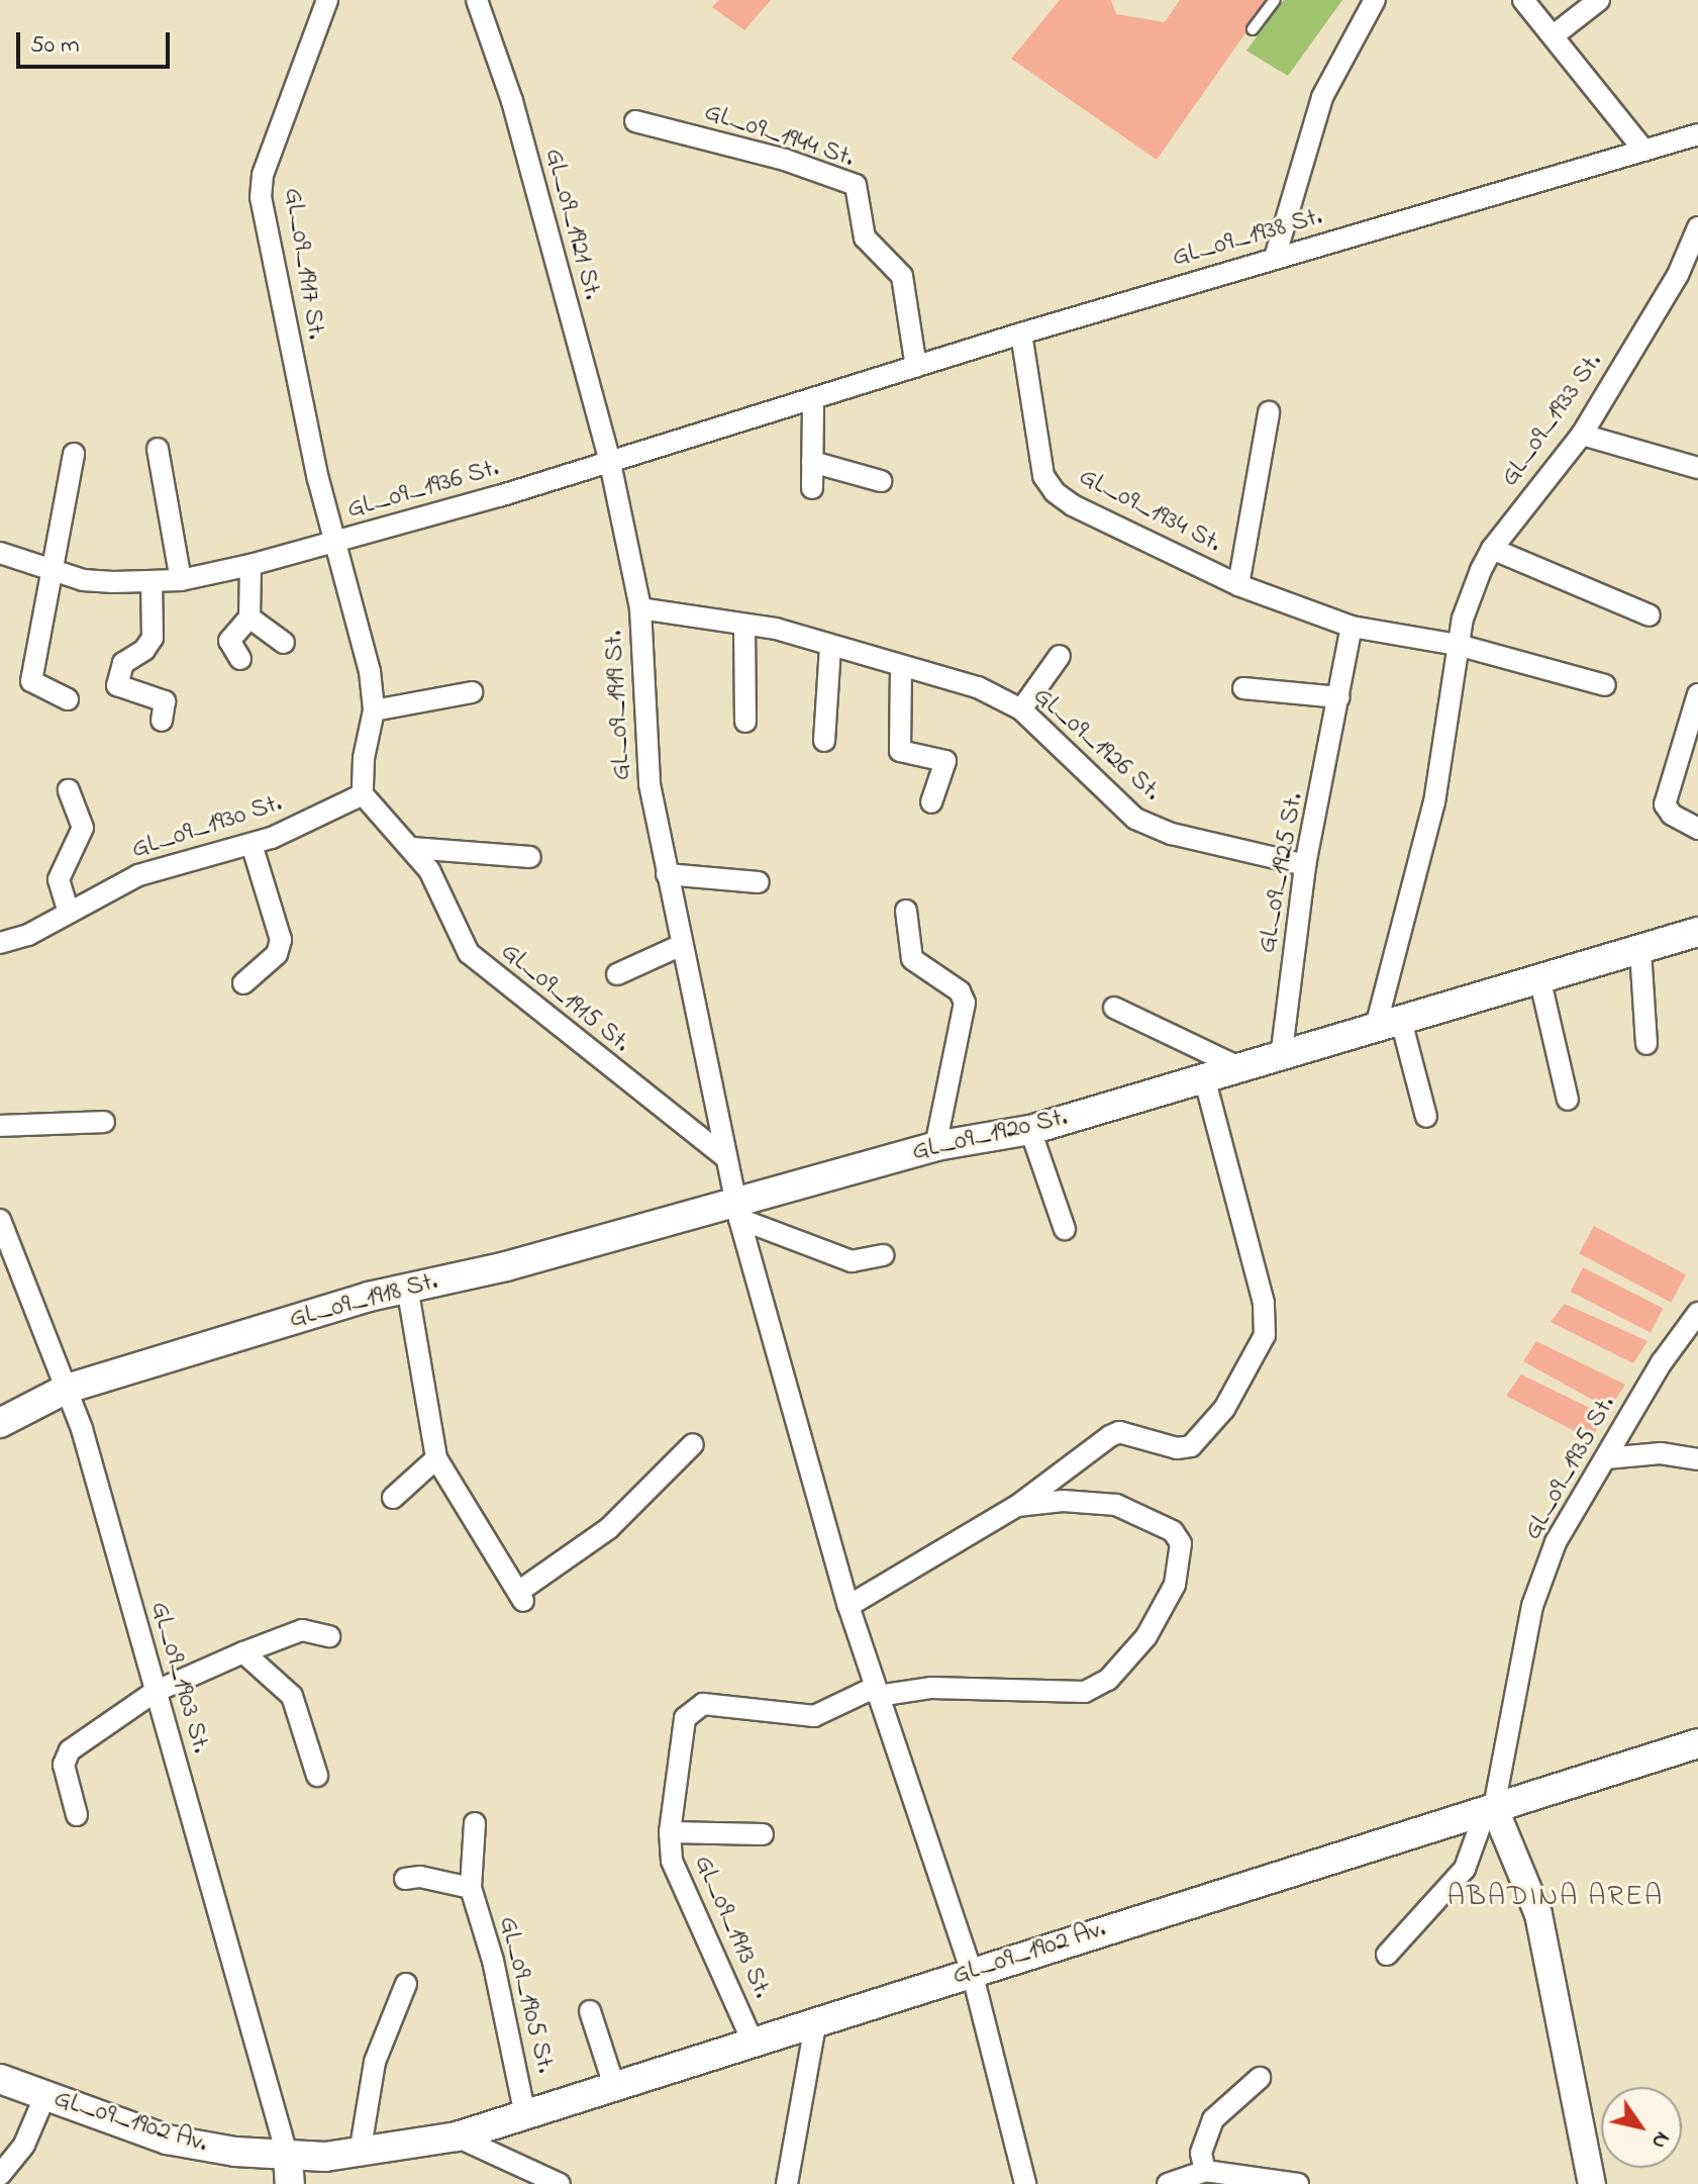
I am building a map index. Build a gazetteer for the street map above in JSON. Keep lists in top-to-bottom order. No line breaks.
{"streets":{"main road":["GL_09_1920 St.","GL_09_1918 St.","GL_09_1902 Av."],"street":["GL_09_1944 St.","GL_09_1921 St.","GL_09_1938 St.","GL_09_1917 St.","GL_09_1933 St.","GL_09_1936 St.","GL_09_1934 St.","GL_09_1919 St.","GL_09_1926 St.","GL_09_1930 St.","GL_09_1925 St.","GL_09_1915 St.","GL_09_1935 St.","GL_09_1903 St.","GL_09_1913 St.","GL_09_1905 St."]},"crossings":[["GL_09_1944 St.","GL_09_1938 St."],["GL_09_1921 St.","GL_09_1938 St."],["GL_09_1921 St.","GL_09_1936 St."],["GL_09_1921 St.","GL_09_1919 St."],["GL_09_1938 St.","GL_09_1936 St."],["GL_09_1938 St.","GL_09_1934 St."],["GL_09_1938 St.","GL_09_1919 St."],["GL_09_1917 St.","GL_09_1936 St."],["GL_09_1933 St.","GL_09_1934 St."],["GL_09_1933 St.","GL_09_1920 St."],["GL_09_1936 St.","GL_09_1919 St."],["GL_09_1934 St.","GL_09_1925 St."],["GL_09_1919 St.","GL_09_1926 St."],["GL_09_1919 St.","GL_09_1915 St."],["GL_09_1919 St.","GL_09_1920 St."],["GL_09_1919 St.","GL_09_1918 St."],["GL_09_1919 St.","GL_09_1913 St."],["GL_09_1919 St.","GL_09_1902 Av."],["GL_09_1926 St.","GL_09_1925 St."],["GL_09_1930 St.","GL_09_1915 St."],["GL_09_1925 St.","GL_09_1920 St."],["GL_09_1920 St.","GL_09_1918 St."],["GL_09_1918 St.","GL_09_1903 St."],["GL_09_1935 St.","GL_09_1902 Av."],["GL_09_1903 St.","GL_09_1902 Av."],["GL_09_1913 St.","GL_09_1902 Av."],["GL_09_1902 Av.","GL_09_1905 St."]],"districts":["ABADINA AREA"],"scale_bar":"50 m","north":"bottom right"}
